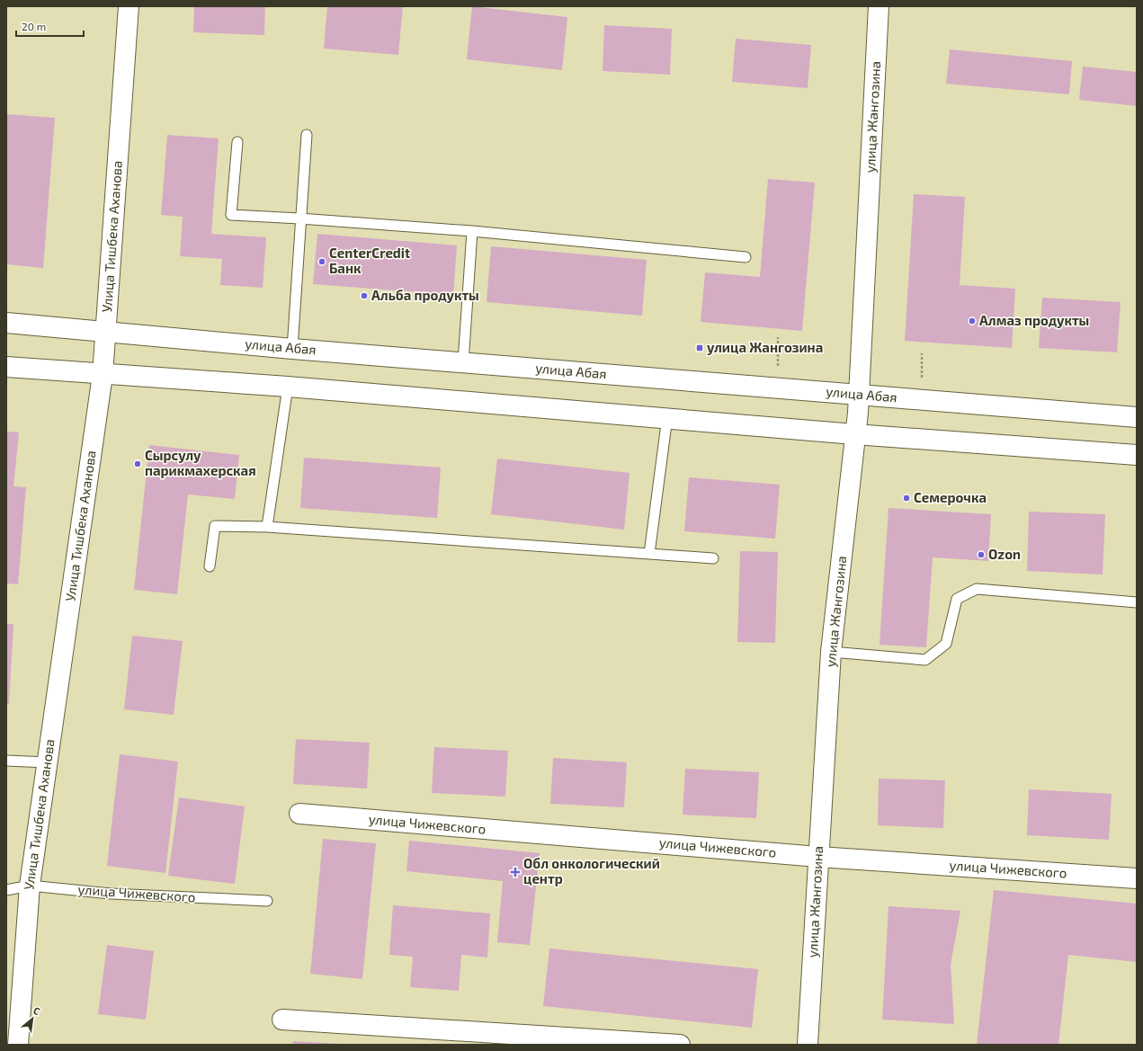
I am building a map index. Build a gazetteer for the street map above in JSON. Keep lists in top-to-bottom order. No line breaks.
{"streets":{"street":["улица Жангозина","Улица Тишбека Аханова","улица Абая","улица Чижевского"]},"crossings":[["улица Жангозина","улица Абая"],["улица Жангозина","улица Чижевского"],["Улица Тишбека Аханова","улица Абая"],["Улица Тишбека Аханова","улица Чижевского"]],"places":{"other":["CenterCredit Банк","Альба продукты","Алмаз продукты","Сырсулу парикмахерская","Семерочка","Ozon"],"transit":["улица Жангозина"],"health":["Обл онкологический центр"]},"scale_bar":"20 m","north":"top right"}
